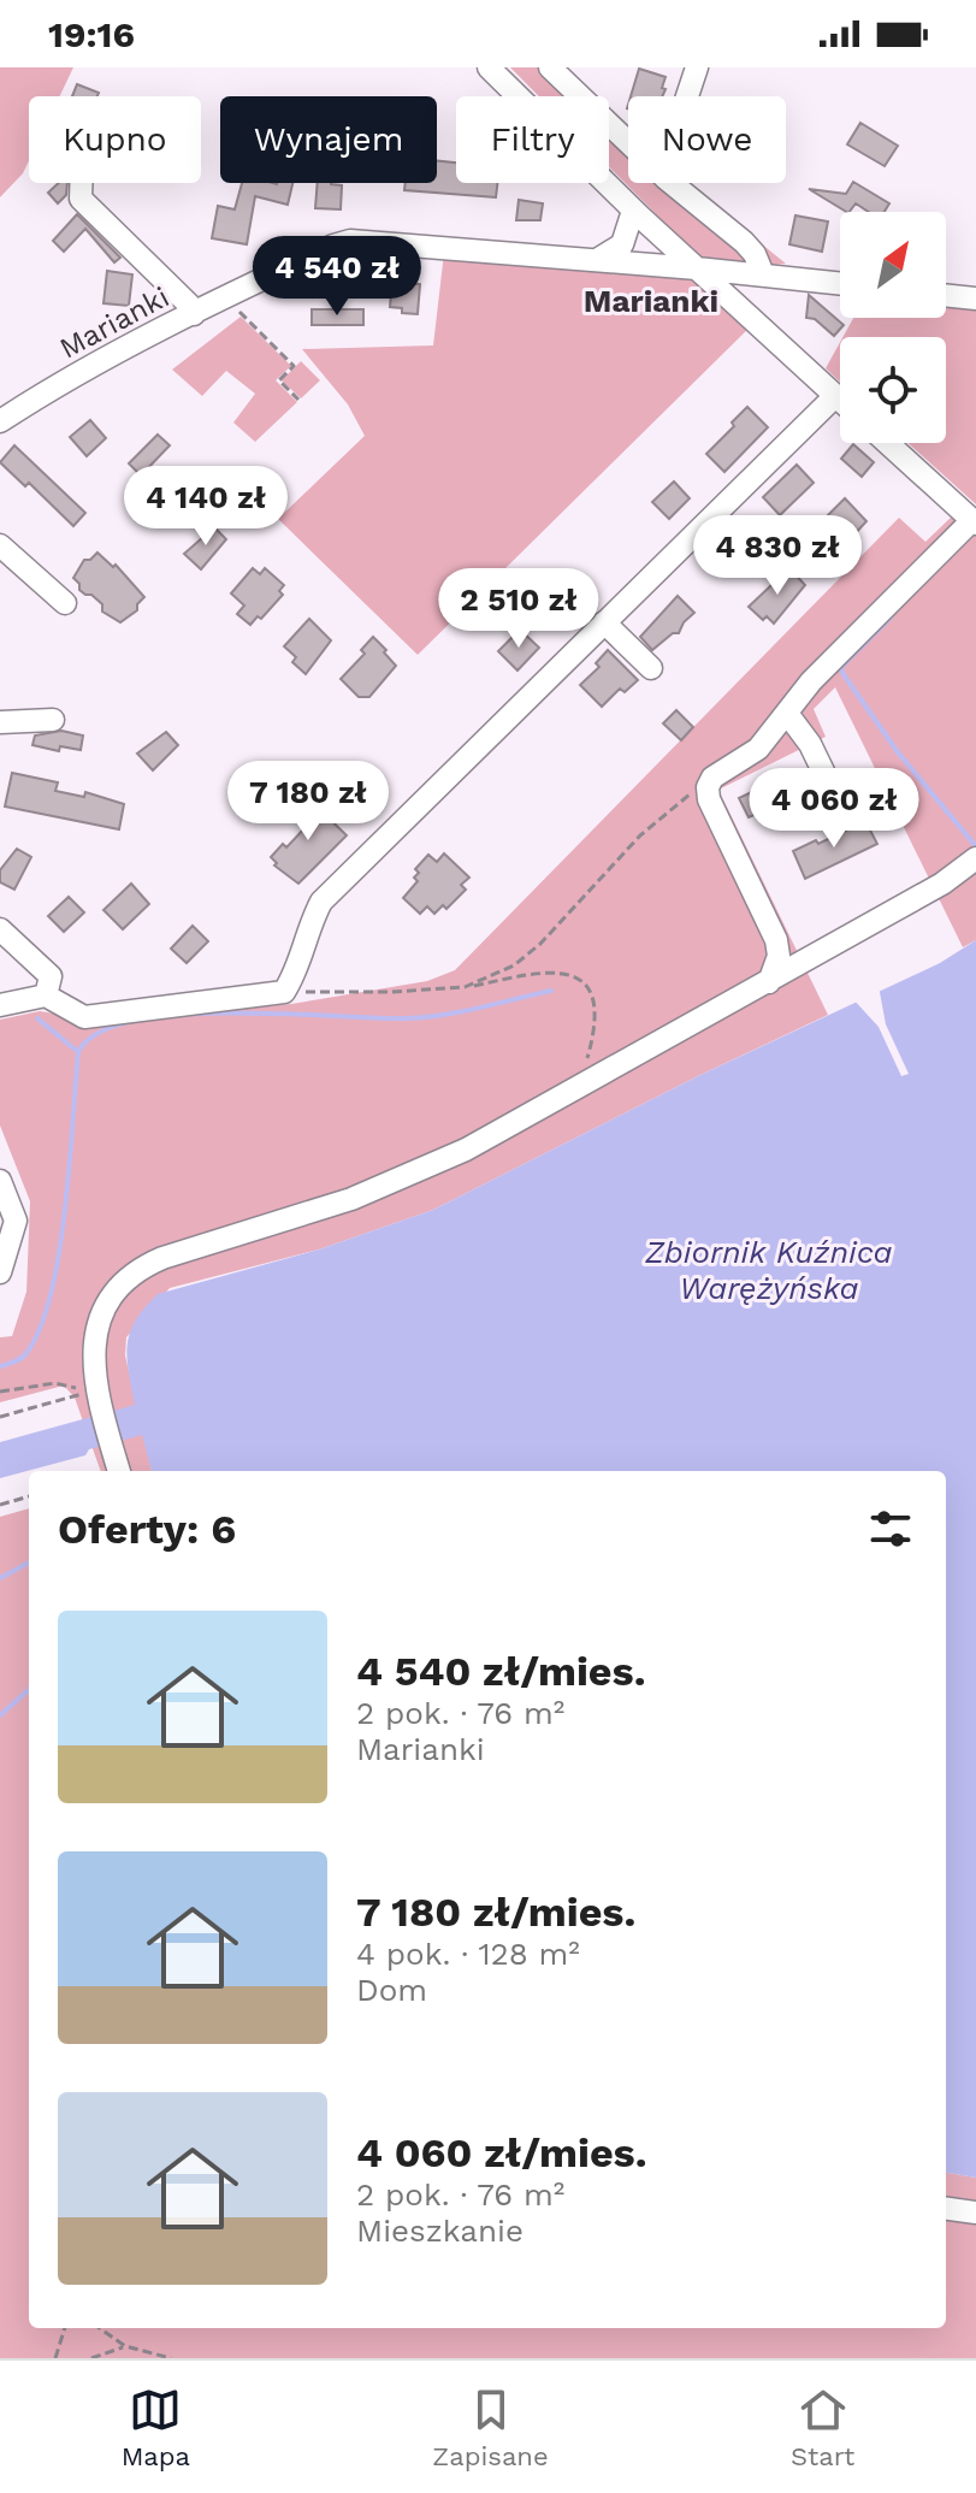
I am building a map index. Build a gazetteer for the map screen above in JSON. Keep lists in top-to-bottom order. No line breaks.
{"streets":{"street":["Marianki"]},"districts":["Marianki"],"water":["Zbiornik Kuźnica Warężyńska"],"north":"top right","page":{"status":"19:16","chip":["Kupno","Wynajem","Filtry","Nowe"],"price":["4 540 zł","4 140 zł","4 830 zł","2 510 zł","7 180 zł","4 060 zł"],"heading":"Oferty: 6","list":[{"name":"4 540 zł/mies.","note":"2 pok. · 76 m² · Marianki"},{"name":"7 180 zł/mies.","note":"4 pok. · 128 m² · Dom"},{"name":"4 060 zł/mies.","note":"2 pok. · 76 m² · Mieszkanie"}],"tabs":["Mapa","Zapisane","Start"]}}
